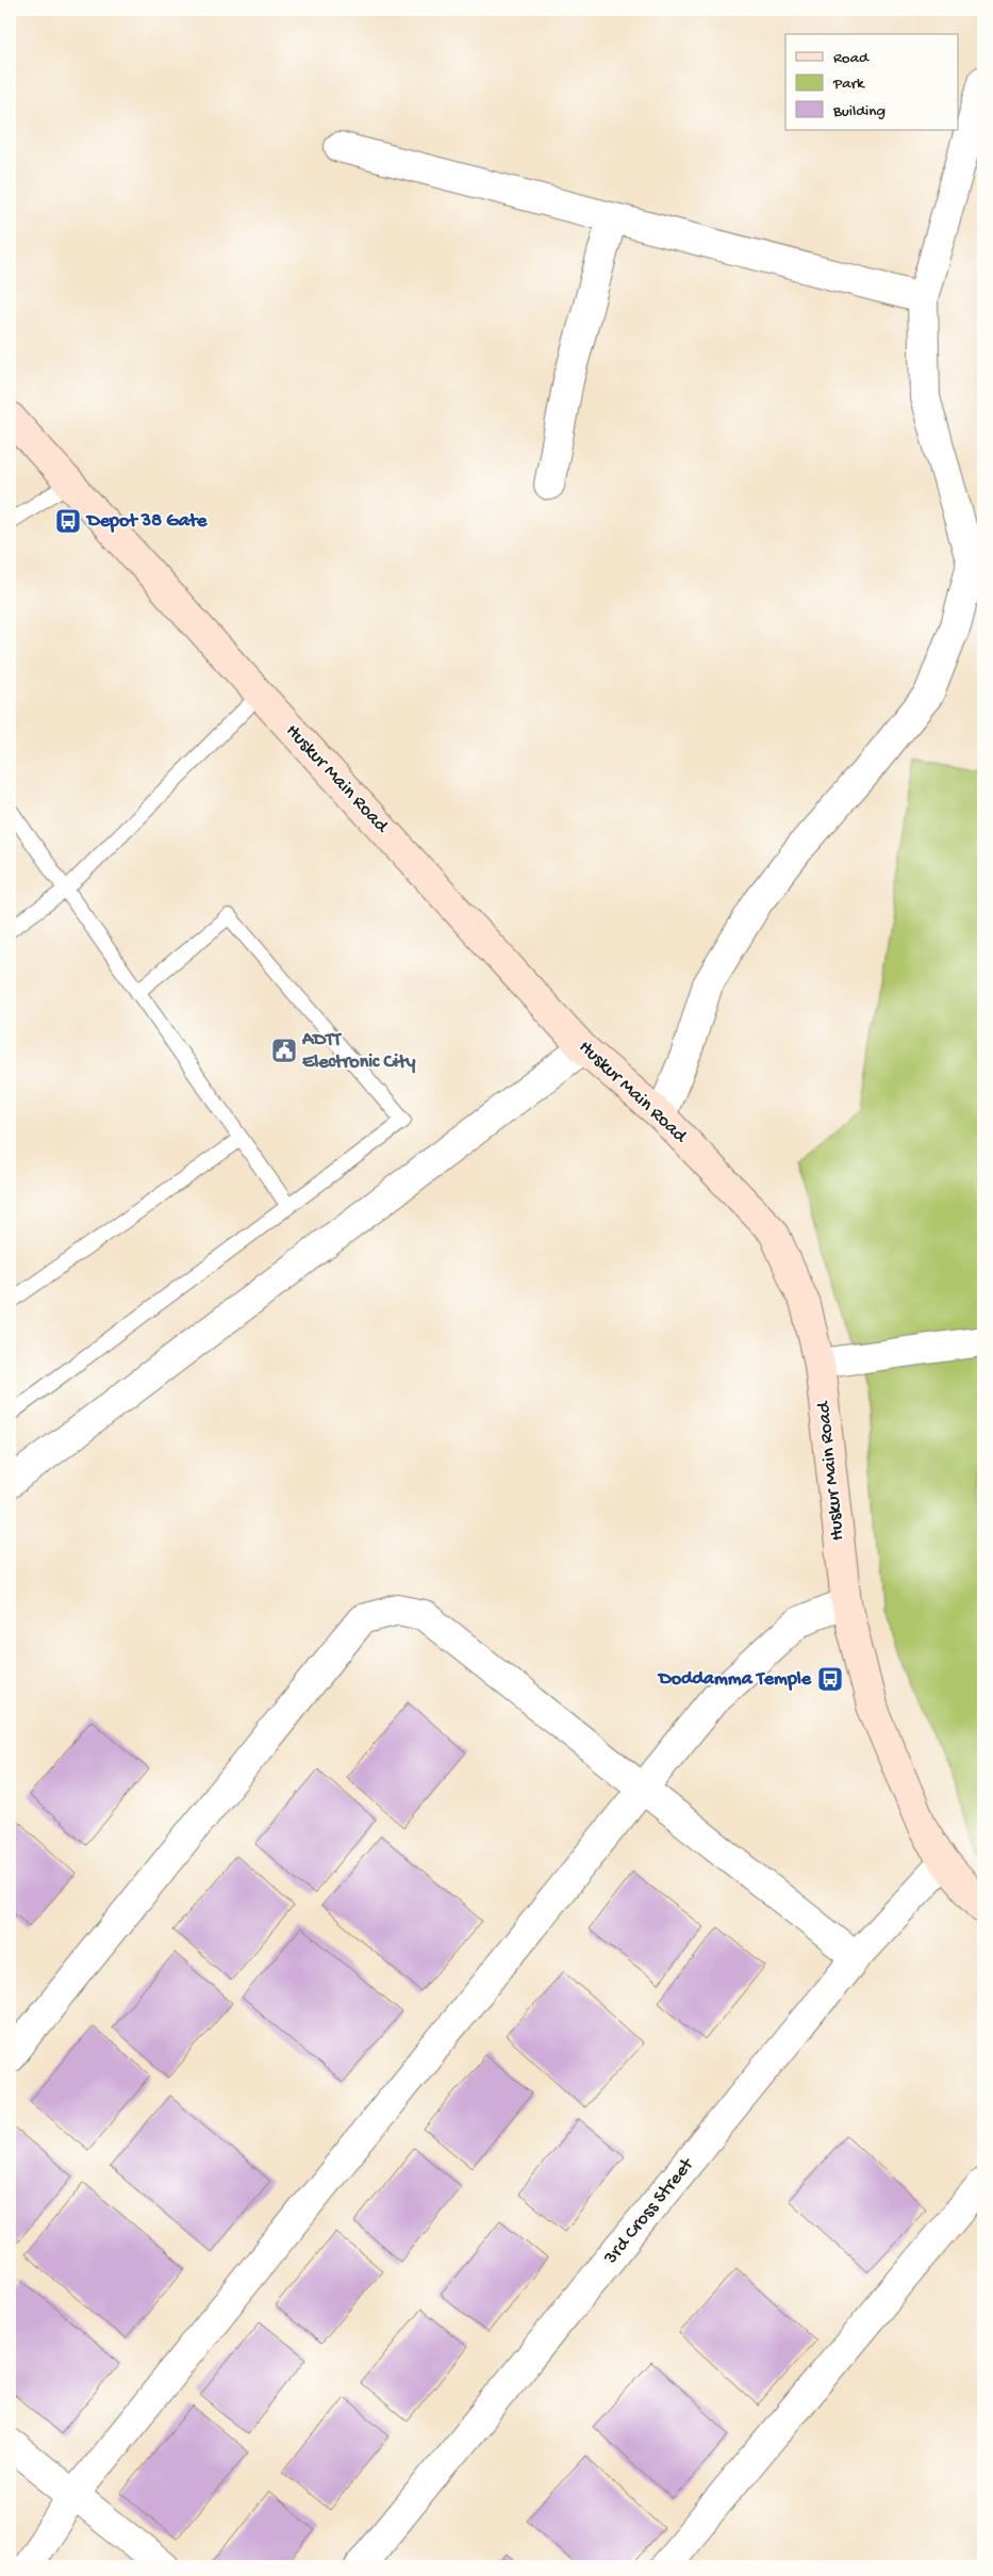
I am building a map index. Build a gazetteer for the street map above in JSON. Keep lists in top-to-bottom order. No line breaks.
{"streets":{"main road":["Huskur Main Road"],"street":["3rd Cross Street"]},"crossings":[["Huskur Main Road","3rd Cross Street"]],"places":{"bus stop":["Depot 38 Gate","Doddamma Temple"],"public building":["ADTT Electronic City"]},"legend":["Road","Park","Building"]}
